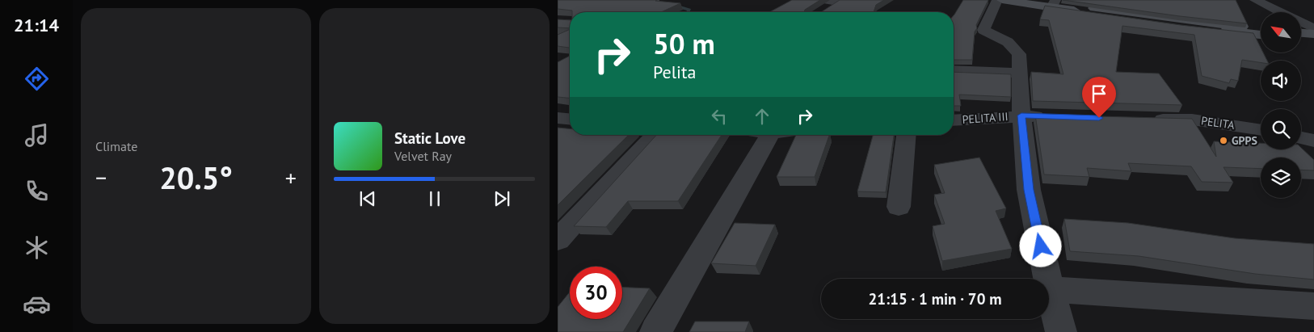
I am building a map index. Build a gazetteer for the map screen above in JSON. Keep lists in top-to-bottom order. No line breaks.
{"streets":{"street":["PELITA III","PELITA"]},"places":["GPPS"],"north":"top left","page":{"tabs":"21:14","tile":"Climate","turn":["50 m","Pelita"],"song":["Static Love","Velvet Ray"],"heat":["−","20.5°","+"],"limit":"30","trip":"21:15 · 1 min · 70 m"}}
